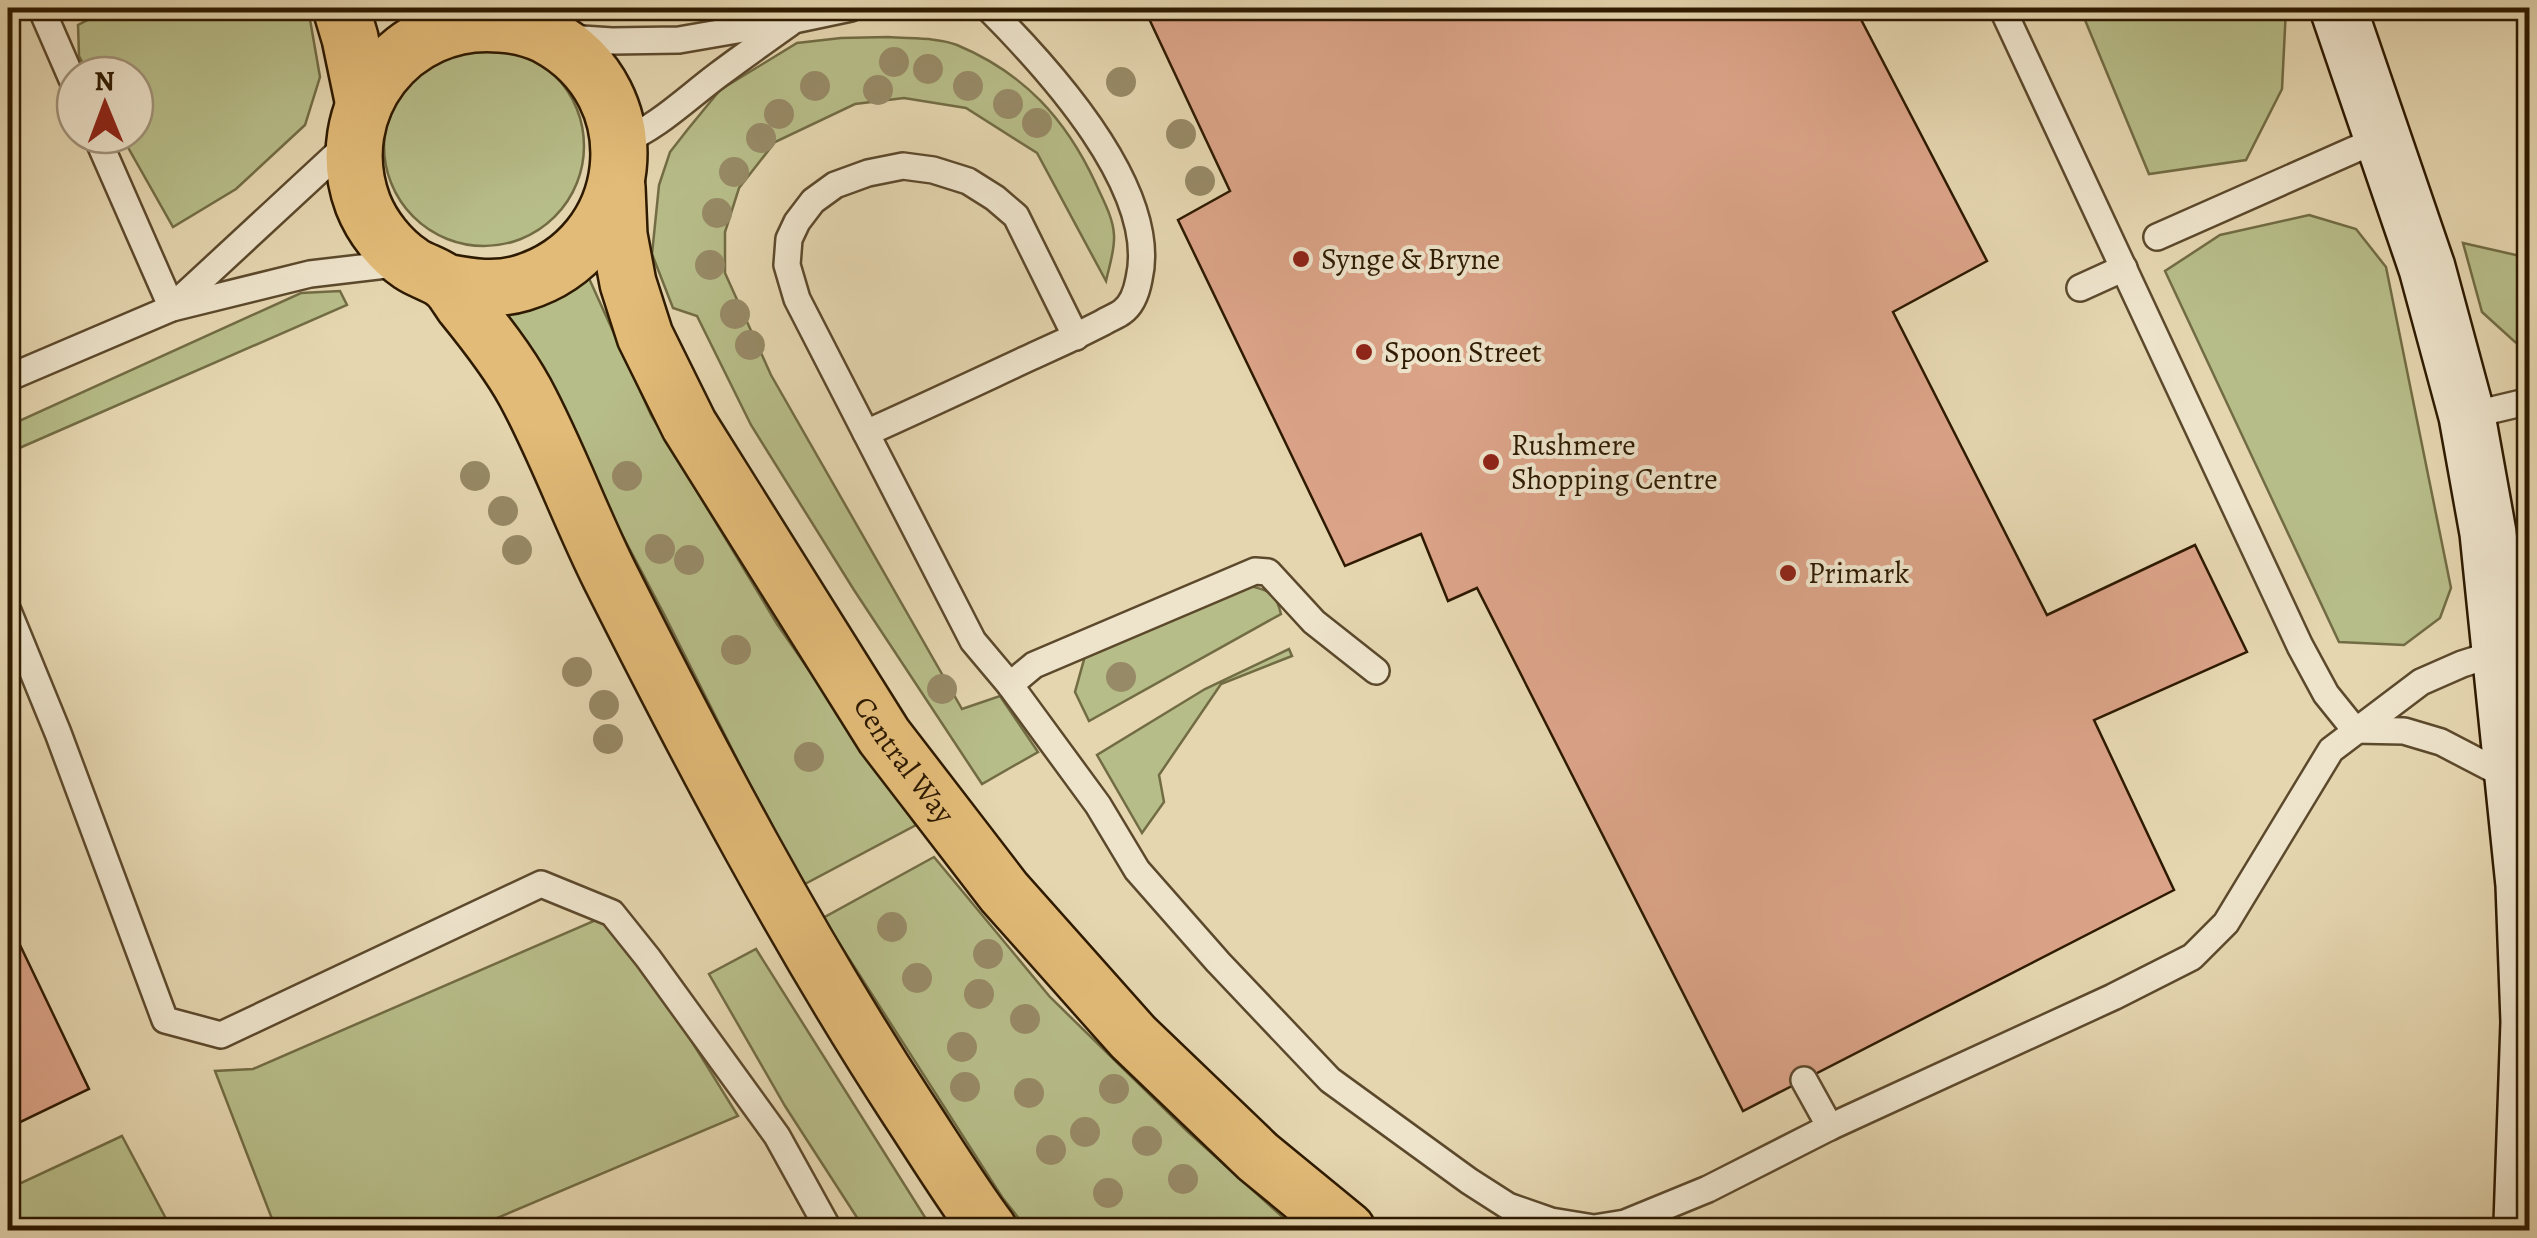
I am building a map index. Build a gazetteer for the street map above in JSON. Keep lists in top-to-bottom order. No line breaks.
{"streets":{"highway":["Central Way"]},"places":["Synge & Bryne","Spoon Street","Rushmere Shopping Centre","Primark"],"north":"top"}
